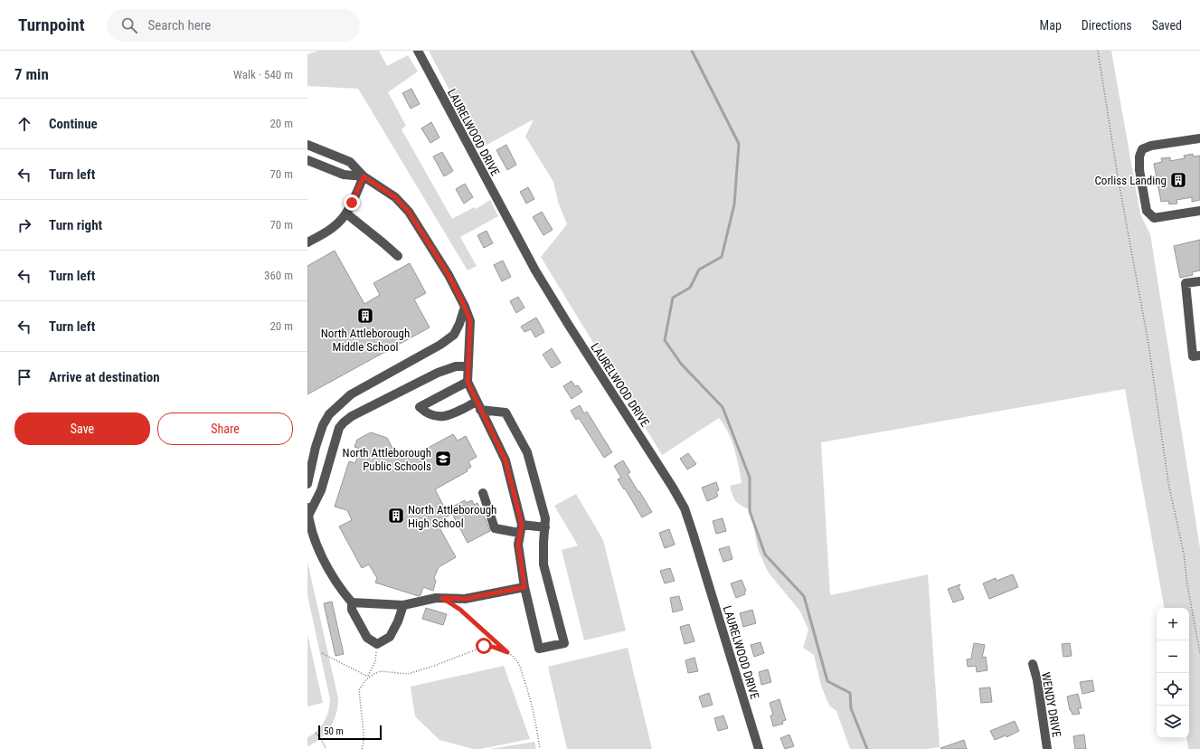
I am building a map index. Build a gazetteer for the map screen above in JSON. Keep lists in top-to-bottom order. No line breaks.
{"streets":{"street":["LAURELWOOD DRIVE","WENDY DRIVE"]},"places":{"building":["Corliss Landing","North Attleborough Middle School","North Attleborough High School"],"school or university":["North Attleborough Public Schools"]},"scale_bar":"50 m","page":{"header":"Turnpoint","search":"Search here","nav":["Map","Directions","Saved"],"heading":["7 min","Walk · 540 m"],"list":[["Continue","20 m"],["Turn left","70 m"],["Turn right","70 m"],["Turn left","360 m"],["Turn left","20 m"],"Arrive at destination"],"buttons":["Save","Share"],"map_buttons":["+","−"],"scale":"50 m"}}
